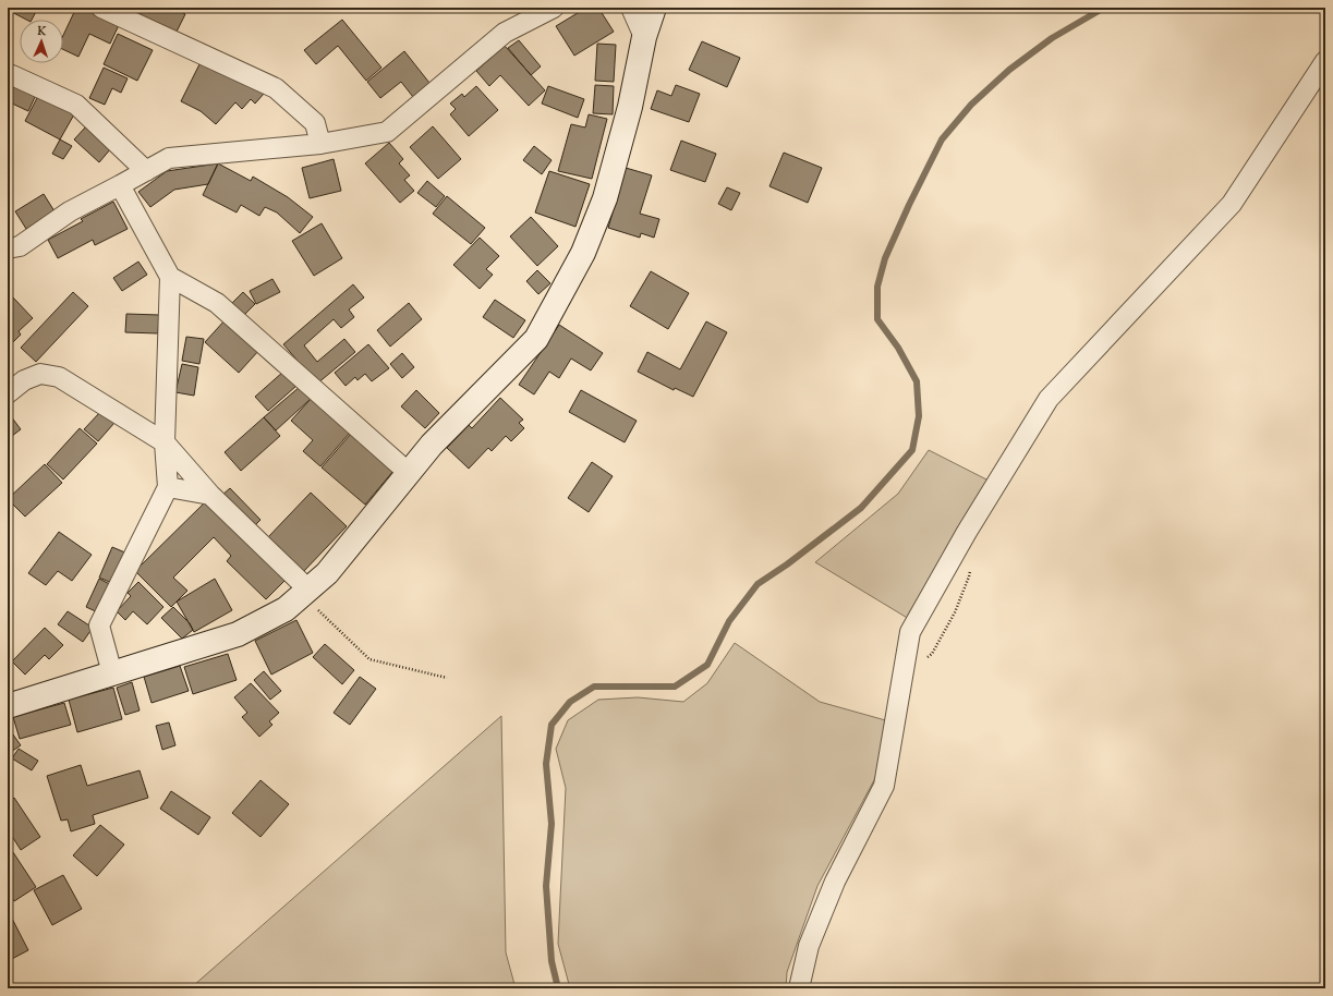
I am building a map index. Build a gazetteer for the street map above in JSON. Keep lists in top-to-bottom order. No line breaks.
{"north":"top"}
